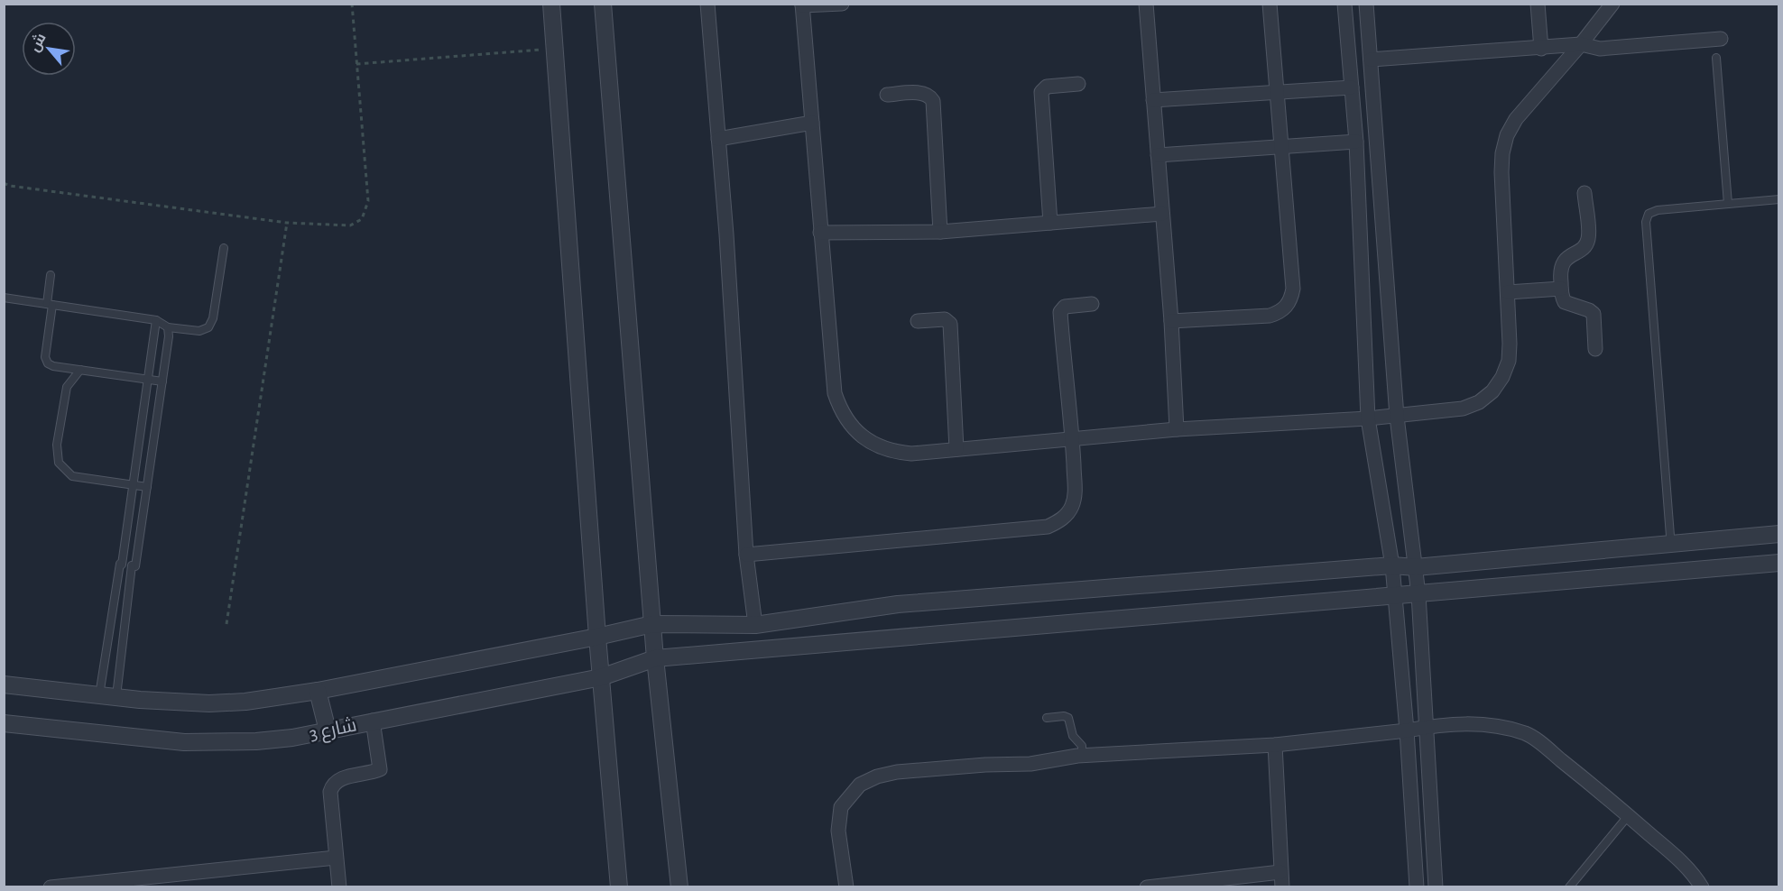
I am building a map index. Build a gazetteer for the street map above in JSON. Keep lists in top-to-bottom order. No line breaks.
{"streets":{"street":["شارع 3"]},"north":"top left"}
